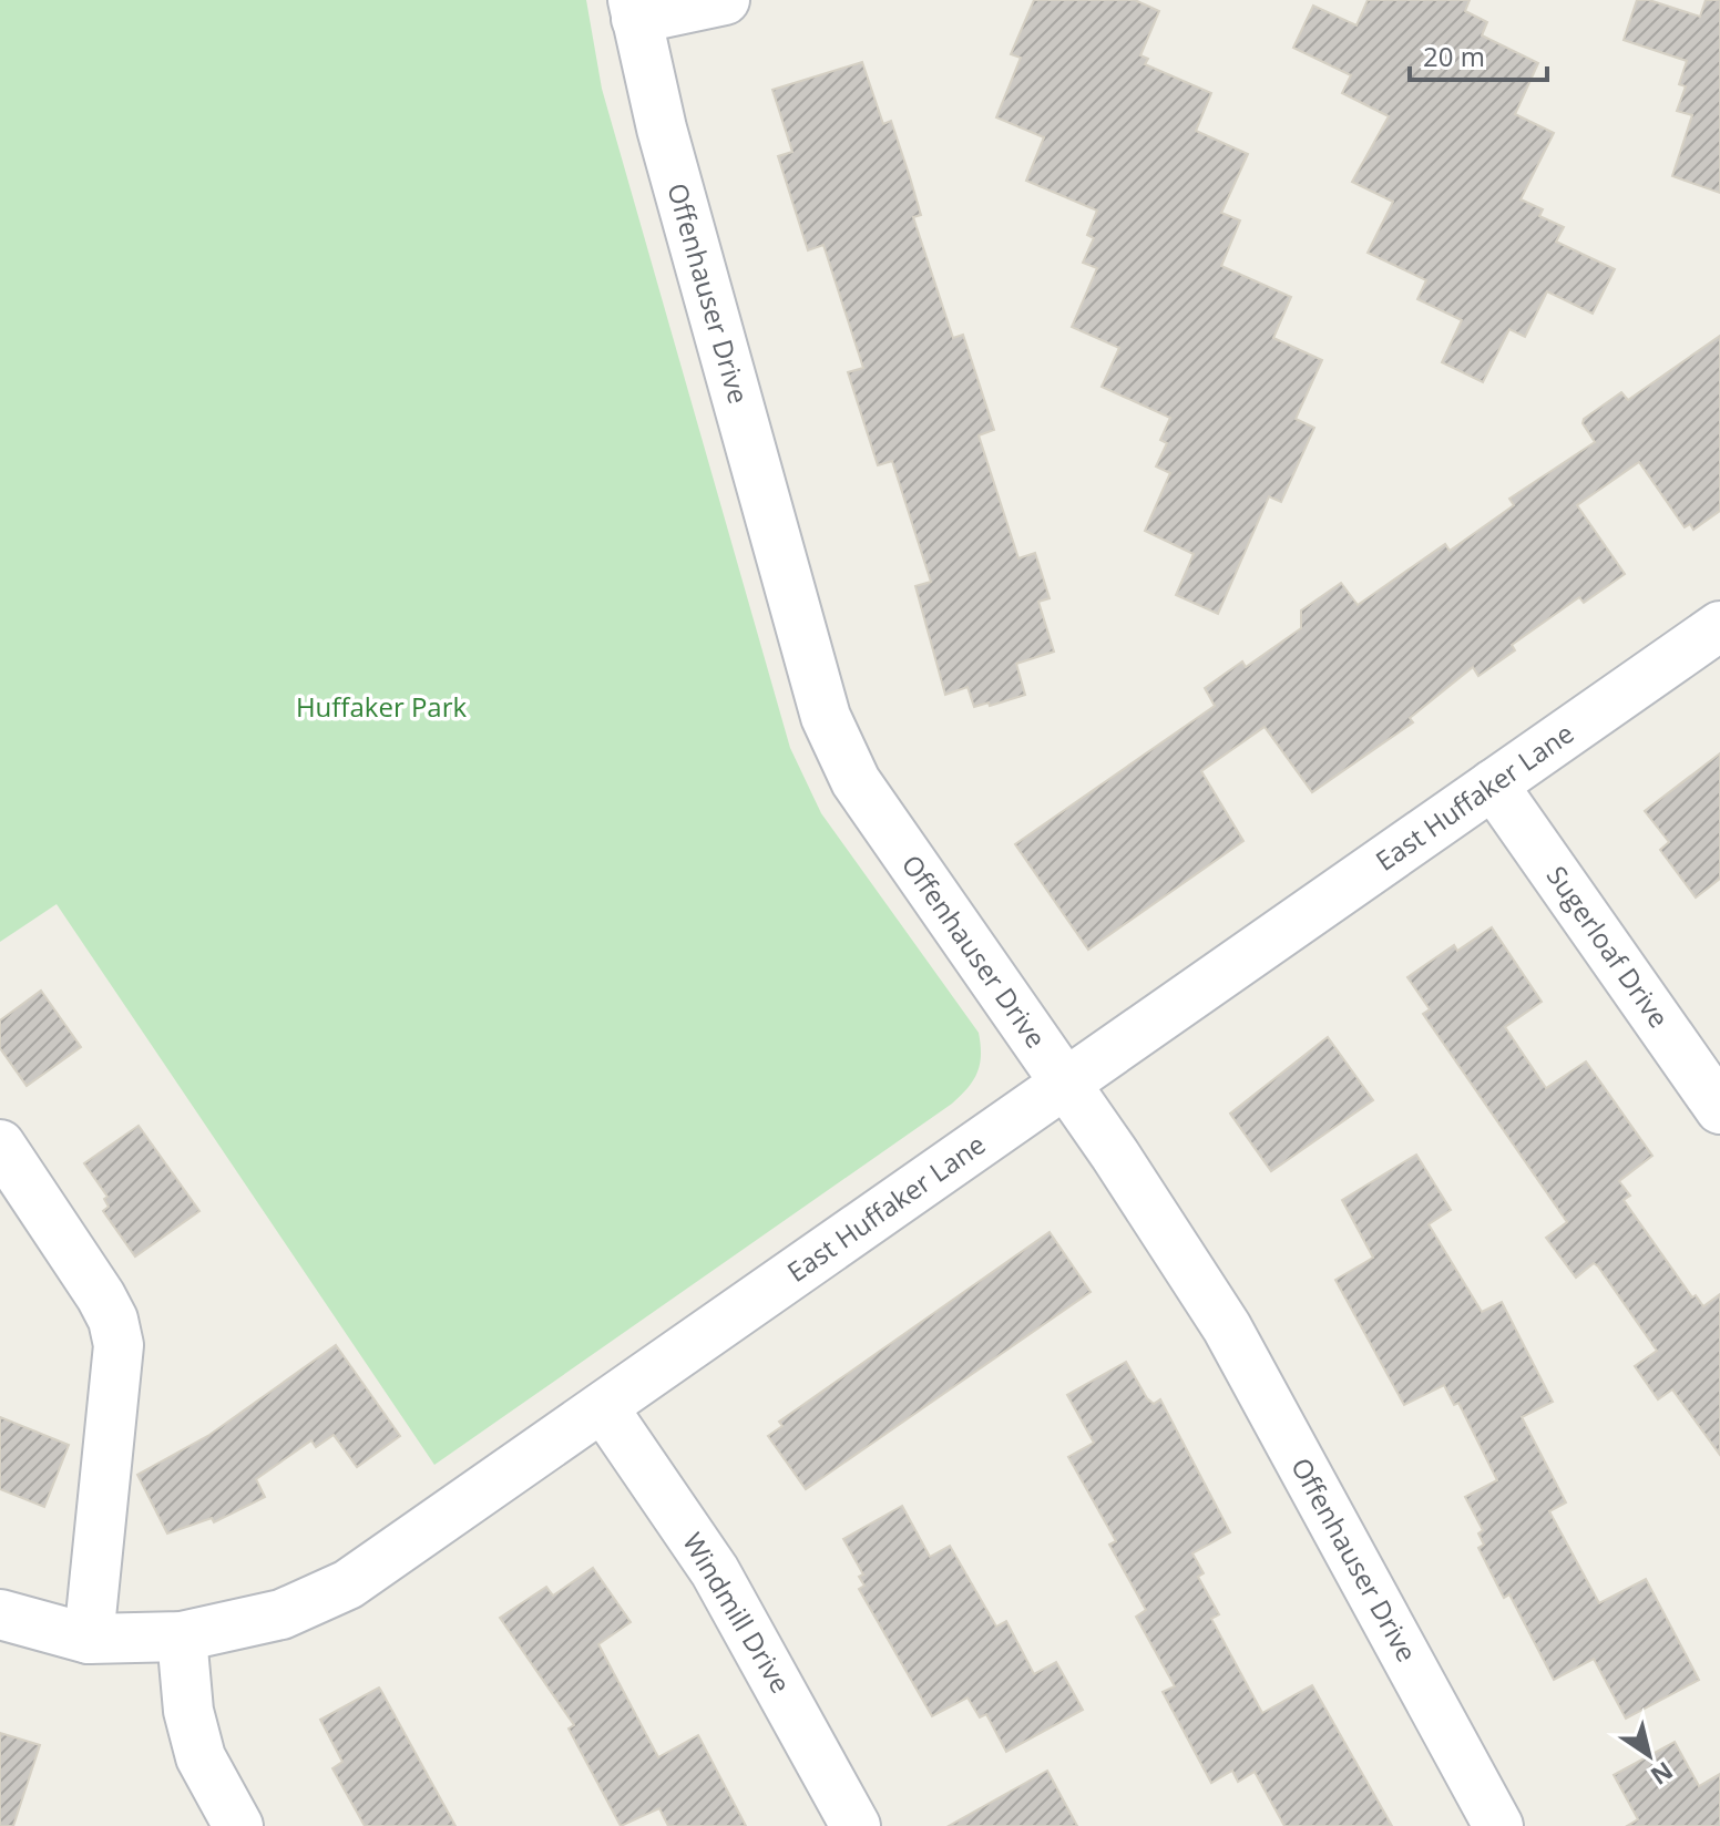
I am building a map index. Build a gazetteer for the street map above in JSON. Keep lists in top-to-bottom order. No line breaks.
{"streets":{"street":["Offenhauser Drive","East Huffaker Lane","Sugerloaf Drive","Windmill Drive"]},"crossings":[["Offenhauser Drive","East Huffaker Lane"],["East Huffaker Lane","Sugerloaf Drive"],["East Huffaker Lane","Windmill Drive"]],"parks":["Huffaker Park"],"scale_bar":"20 m","north":"bottom right"}
